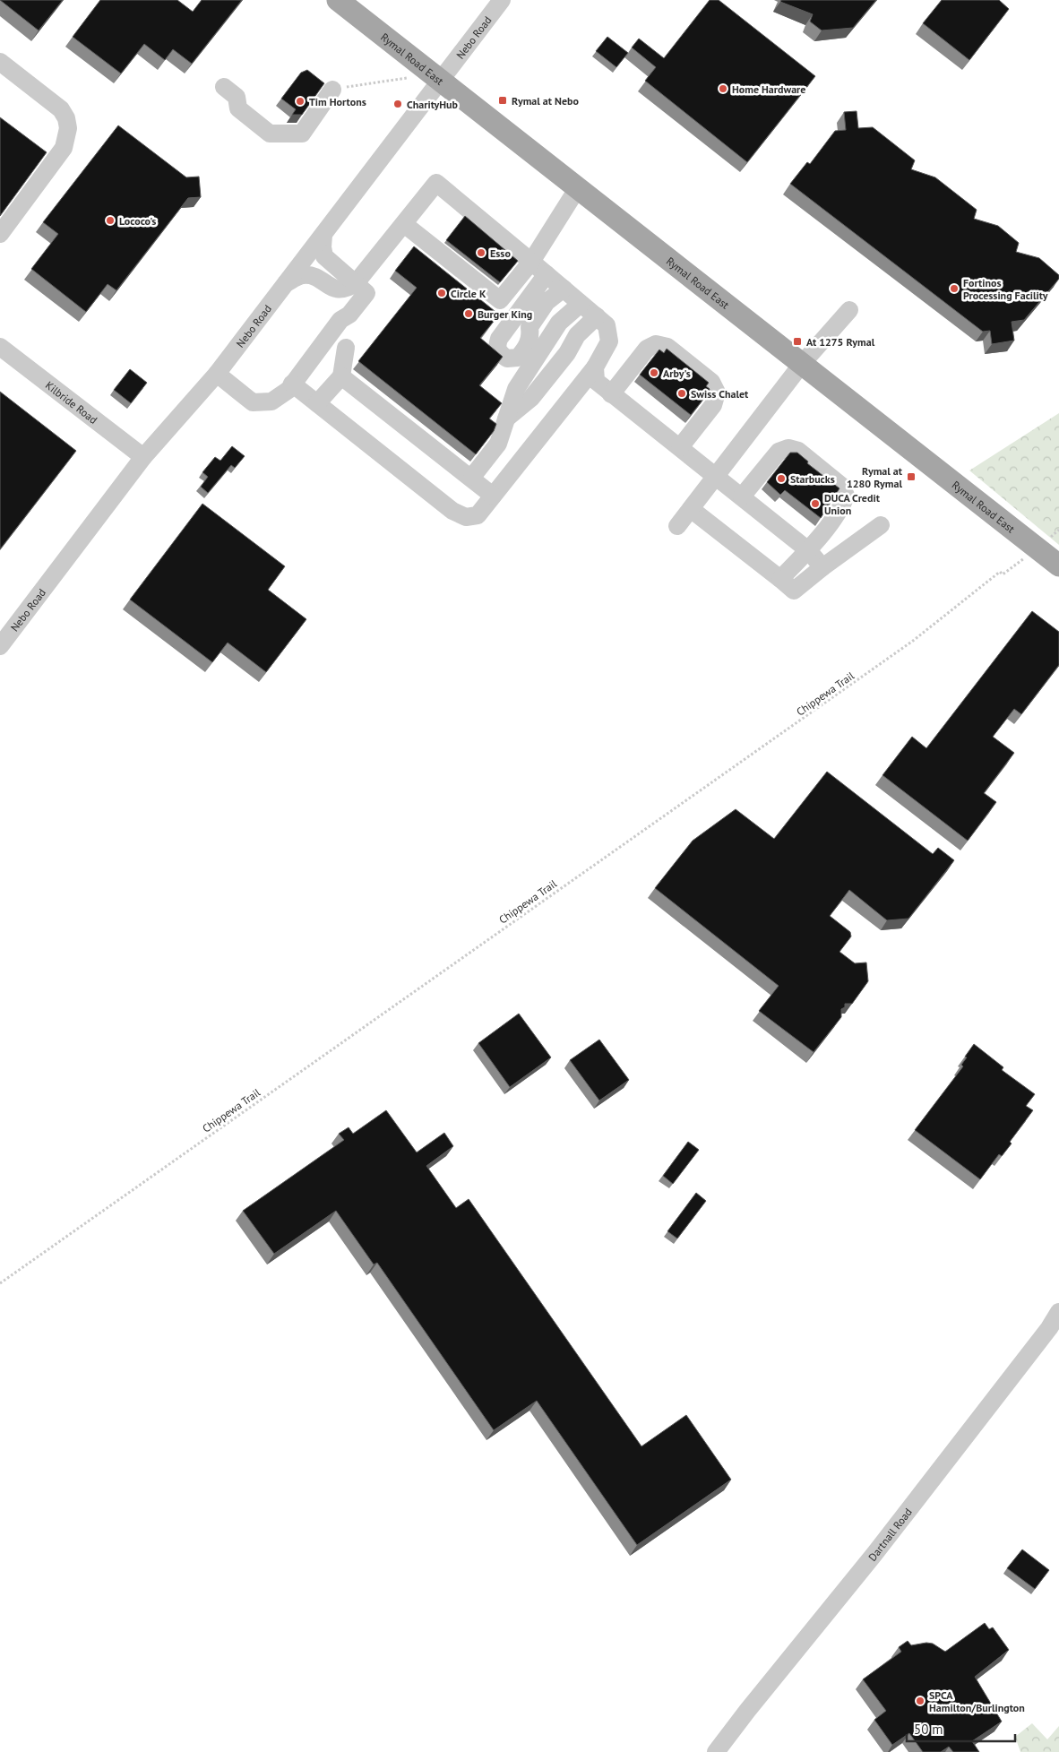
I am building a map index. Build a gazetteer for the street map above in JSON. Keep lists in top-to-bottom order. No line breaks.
{"streets":{"main road":["Rymal Road East"],"street":["Nebo Road","Kilbride Road","Dartnall Road"],"path":["Chippewa Trail"]},"crossings":[["Nebo Road","Rymal Road East"],["Nebo Road","Kilbride Road"],["Rymal Road East","Chippewa Trail"]],"places":{"other":["Home Hardware","Tim Hortons","CharityHub","Lococo's","Esso","Fortinos Processing Facility","Circle K","Burger King","Arby's","Swiss Chalet","Starbucks","DUCA Credit Union","SPCA Hamilton/Burlington"],"transit":["Rymal at Nebo","At 1275 Rymal","Rymal at 1280 Rymal"]},"scale_bar":"50 m"}
